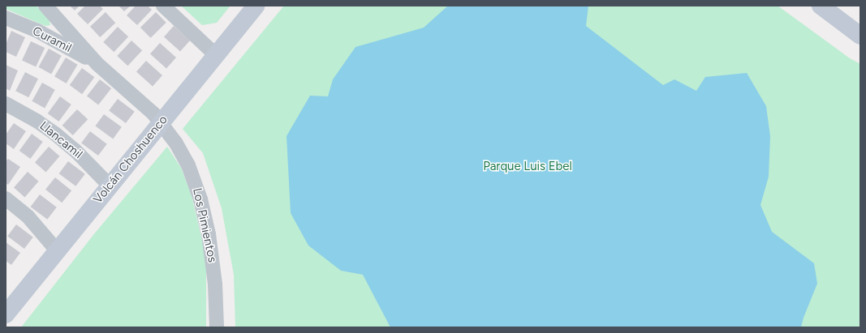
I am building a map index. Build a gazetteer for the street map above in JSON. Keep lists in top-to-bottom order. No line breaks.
{"streets":{"street":["Curamil","Llancamil","Volcán Choshuenco","Los Pimientos"]},"crossings":[["Curamil","Los Pimientos"],["Llancamil","Volcán Choshuenco"],["Volcán Choshuenco","Los Pimientos"]],"parks":["Parque Luis Ebel"]}
